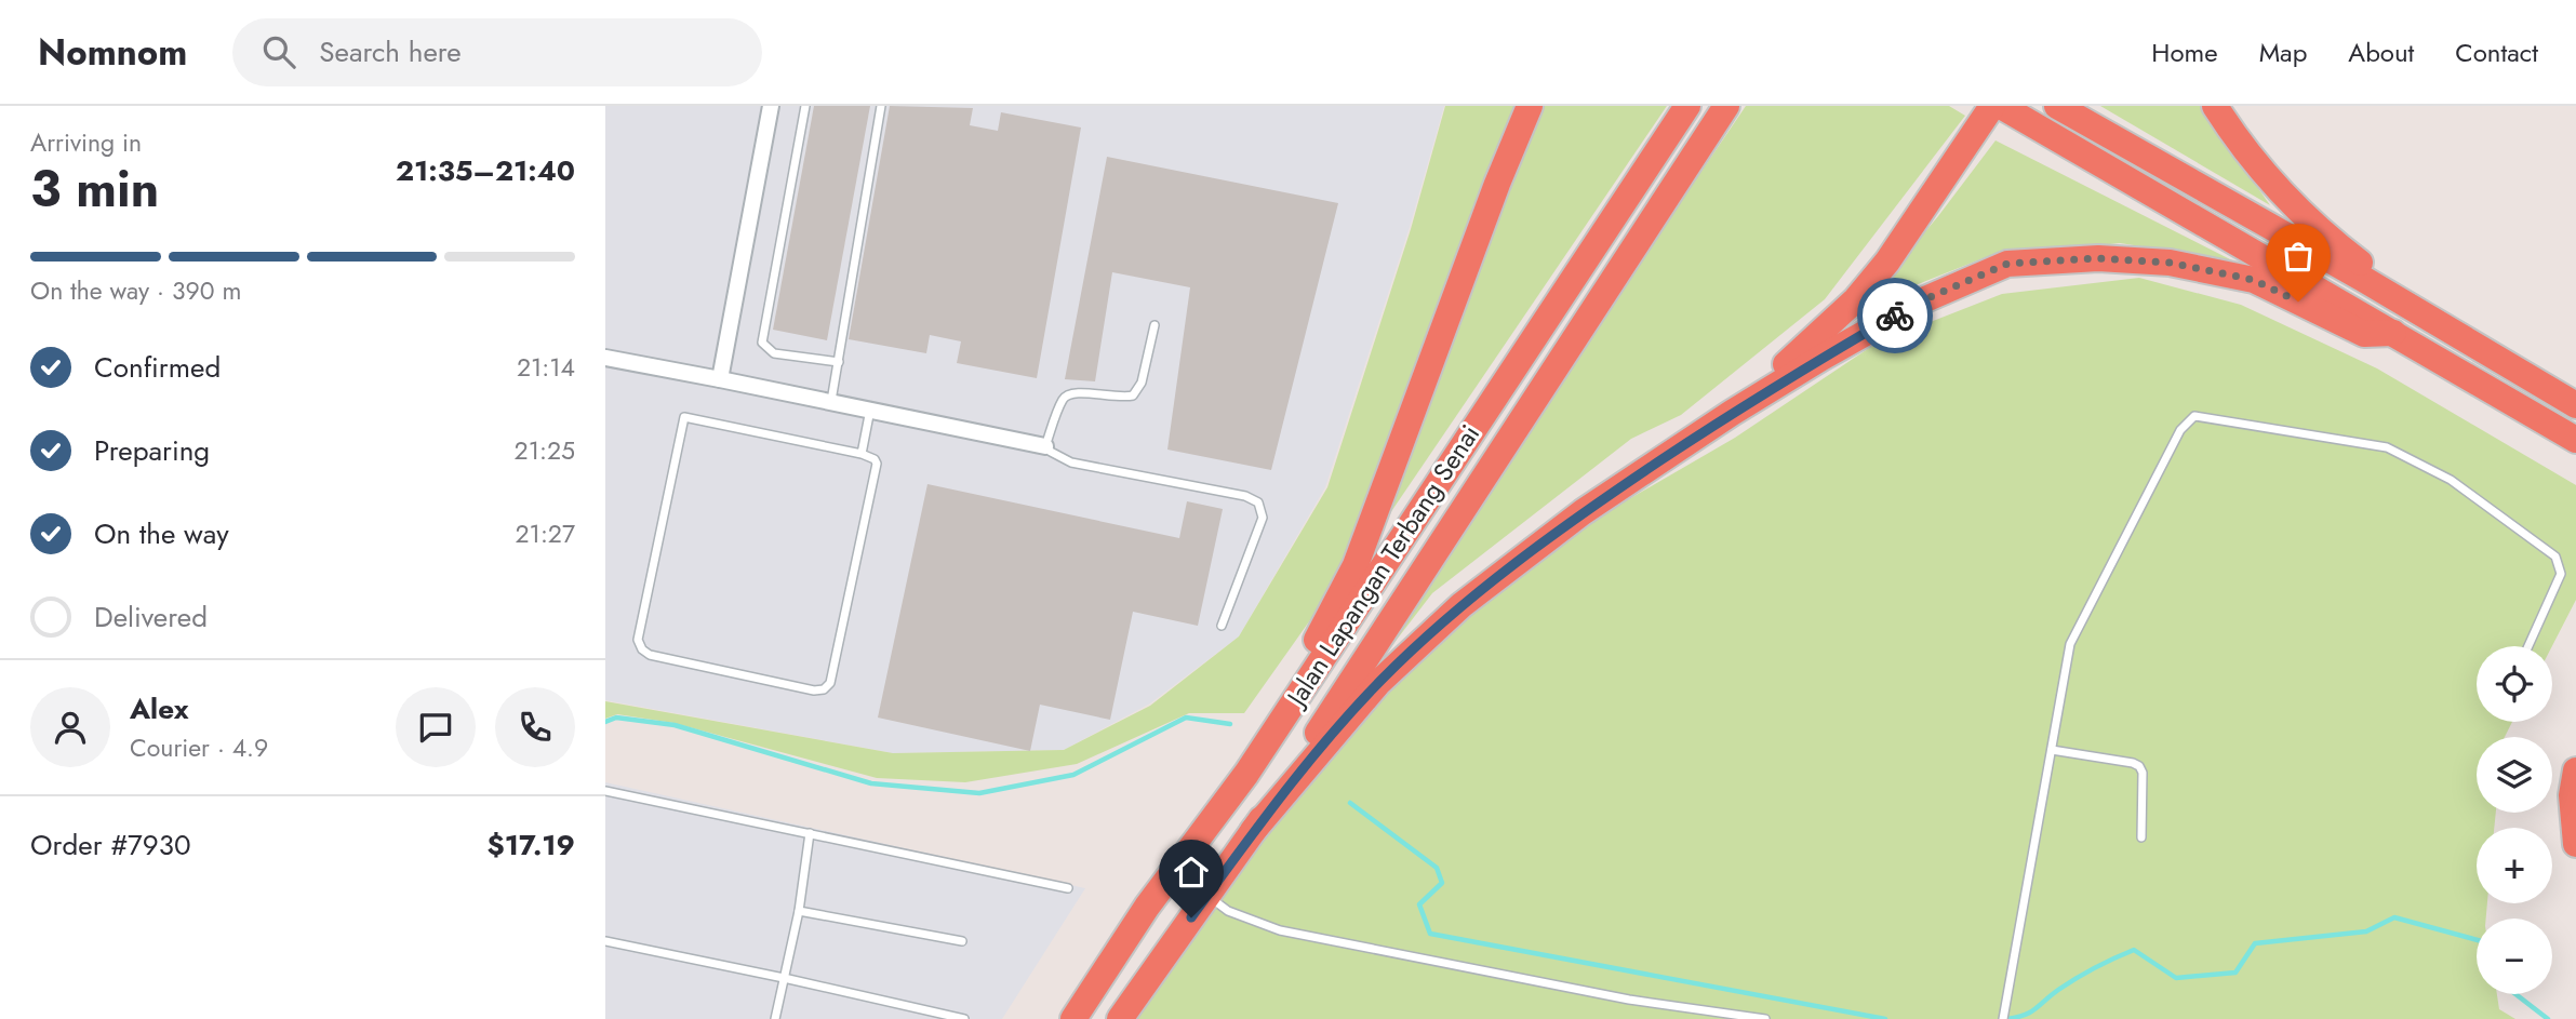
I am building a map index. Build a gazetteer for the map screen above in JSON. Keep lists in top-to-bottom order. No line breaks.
{"streets":{"highway":["Jalan Lapangan Terbang Senai"]},"page":{"header":"Nomnom","search":"Search here","nav":["Home","Map","About","Contact"],"heading":["3 min","Arriving in","21:35–21:40"],"panel":["Alex","Courier · 4.9","Order #7930","$17.19"],"bar":"On the way · 390 m","list":[["Confirmed","21:14"],["Preparing","21:25"],["On the way","21:27"],"Delivered"],"map_buttons":["+","−"]}}
